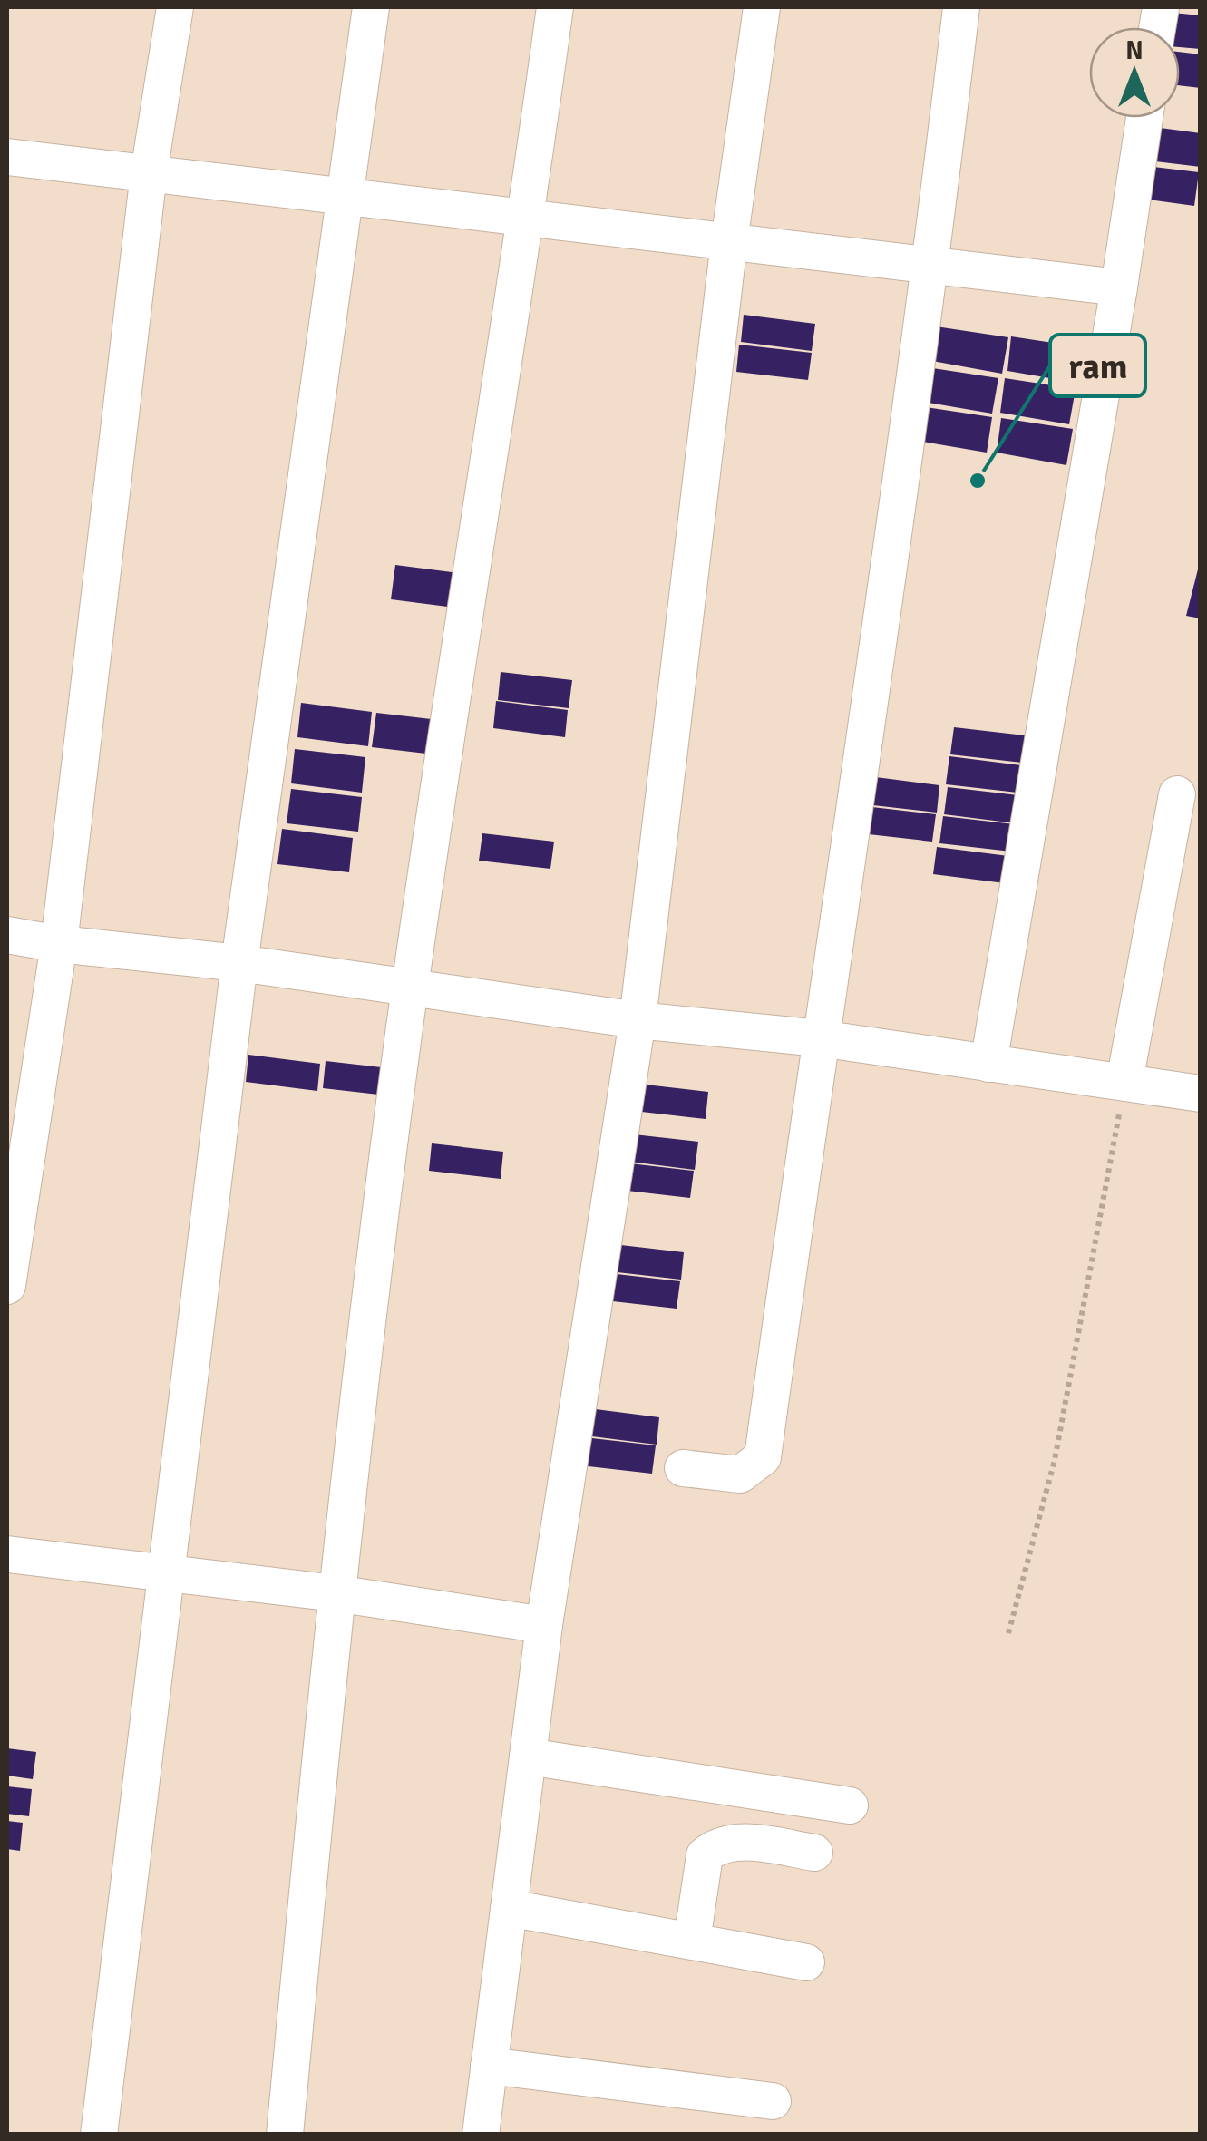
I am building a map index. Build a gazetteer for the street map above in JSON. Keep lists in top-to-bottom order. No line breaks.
{"places":["ram"],"north":"top"}
